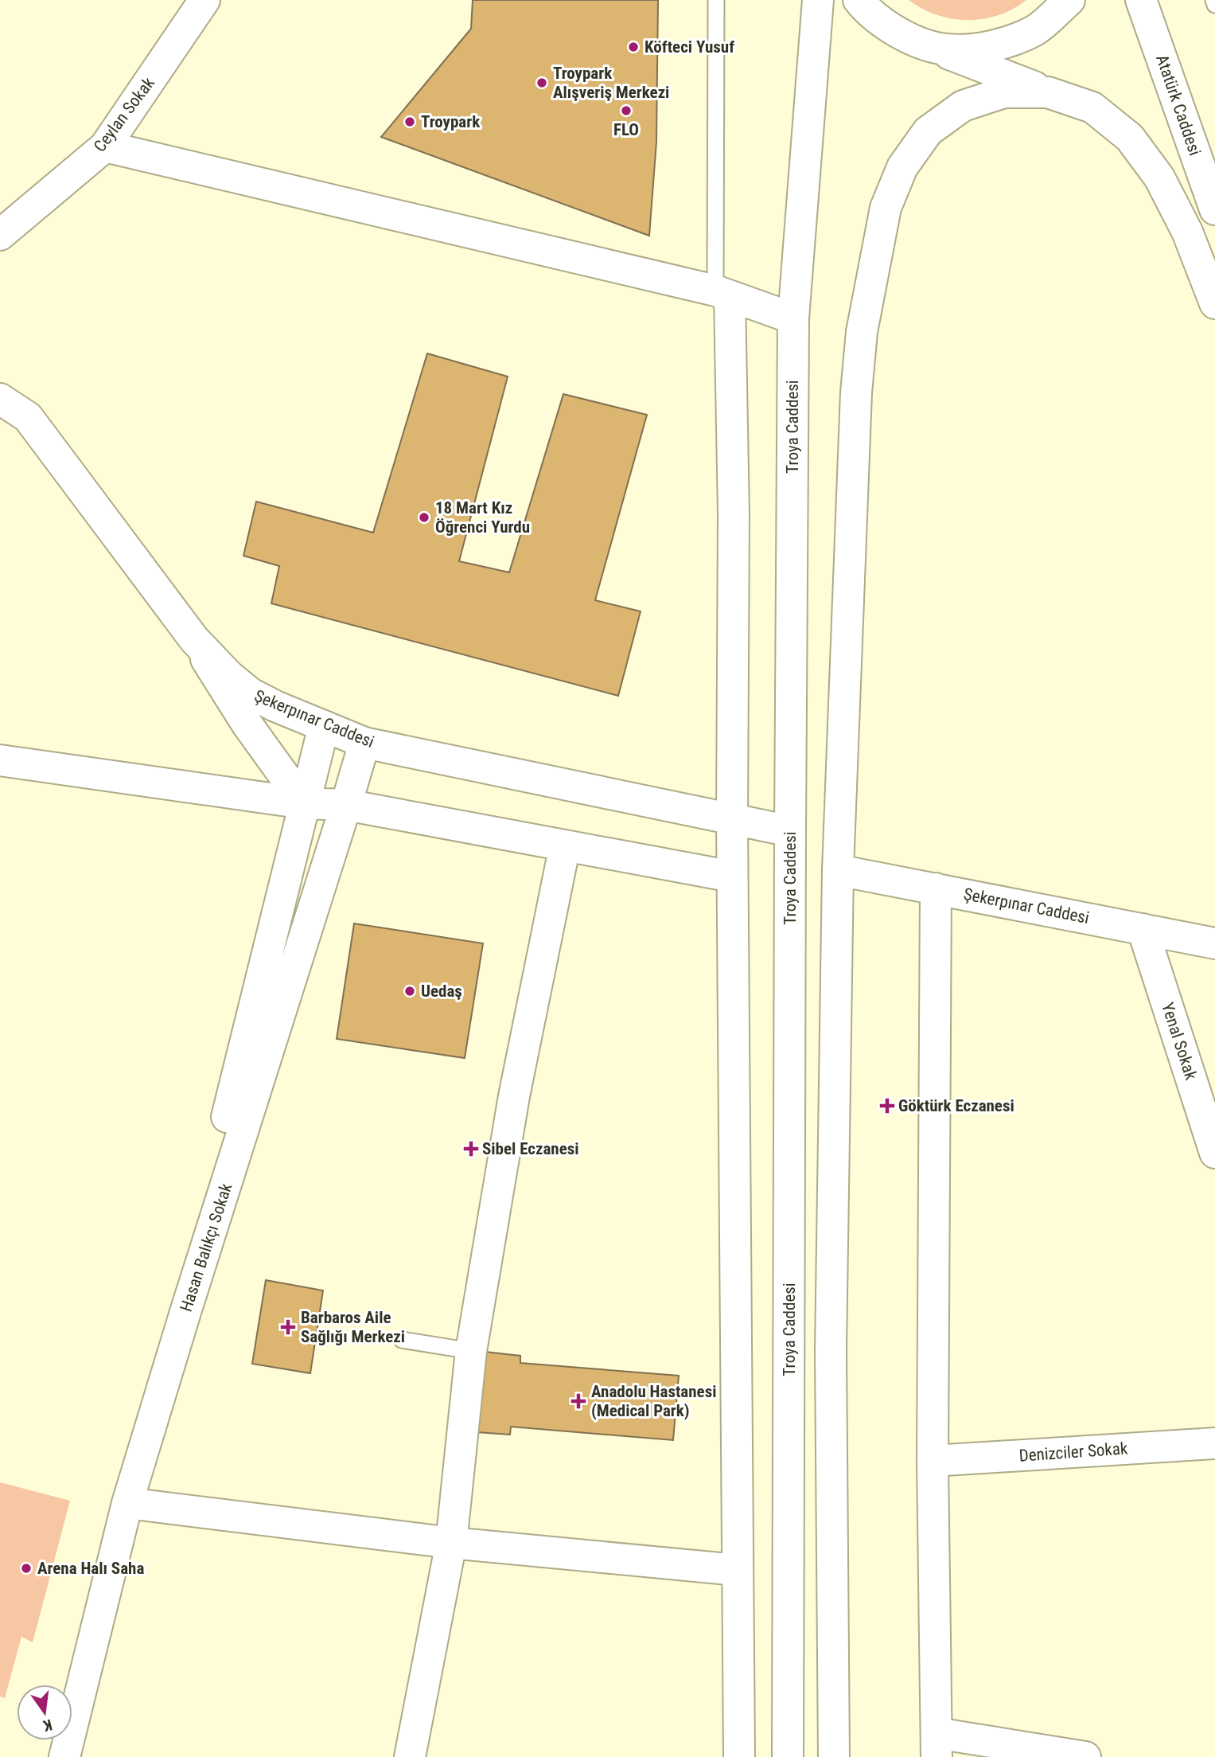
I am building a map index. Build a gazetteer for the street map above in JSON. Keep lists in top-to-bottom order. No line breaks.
{"streets":{"street":["Atatürk Caddesi","Ceylan Sokak","Troya Caddesi","Şekerpınar Caddesi","Yenal Sokak","Hasan Balıkçı Sokak","Denizciler Sokak"]},"crossings":[["Troya Caddesi","Şekerpınar Caddesi"],["Şekerpınar Caddesi","Yenal Sokak"],["Şekerpınar Caddesi","Hasan Balıkçı Sokak"]],"places":{"other":["Köfteci Yusuf","Troypark Alışveriş Merkezi","FLO","Troypark","18 Mart Kız Öğrenci Yurdu","Uedaş","Arena Halı Saha"],"health":["Göktürk Eczanesi","Sibel Eczanesi","Barbaros Aile Sağlığı Merkezi","Anadolu Hastanesi (Medical Park)"]},"north":"bottom"}
